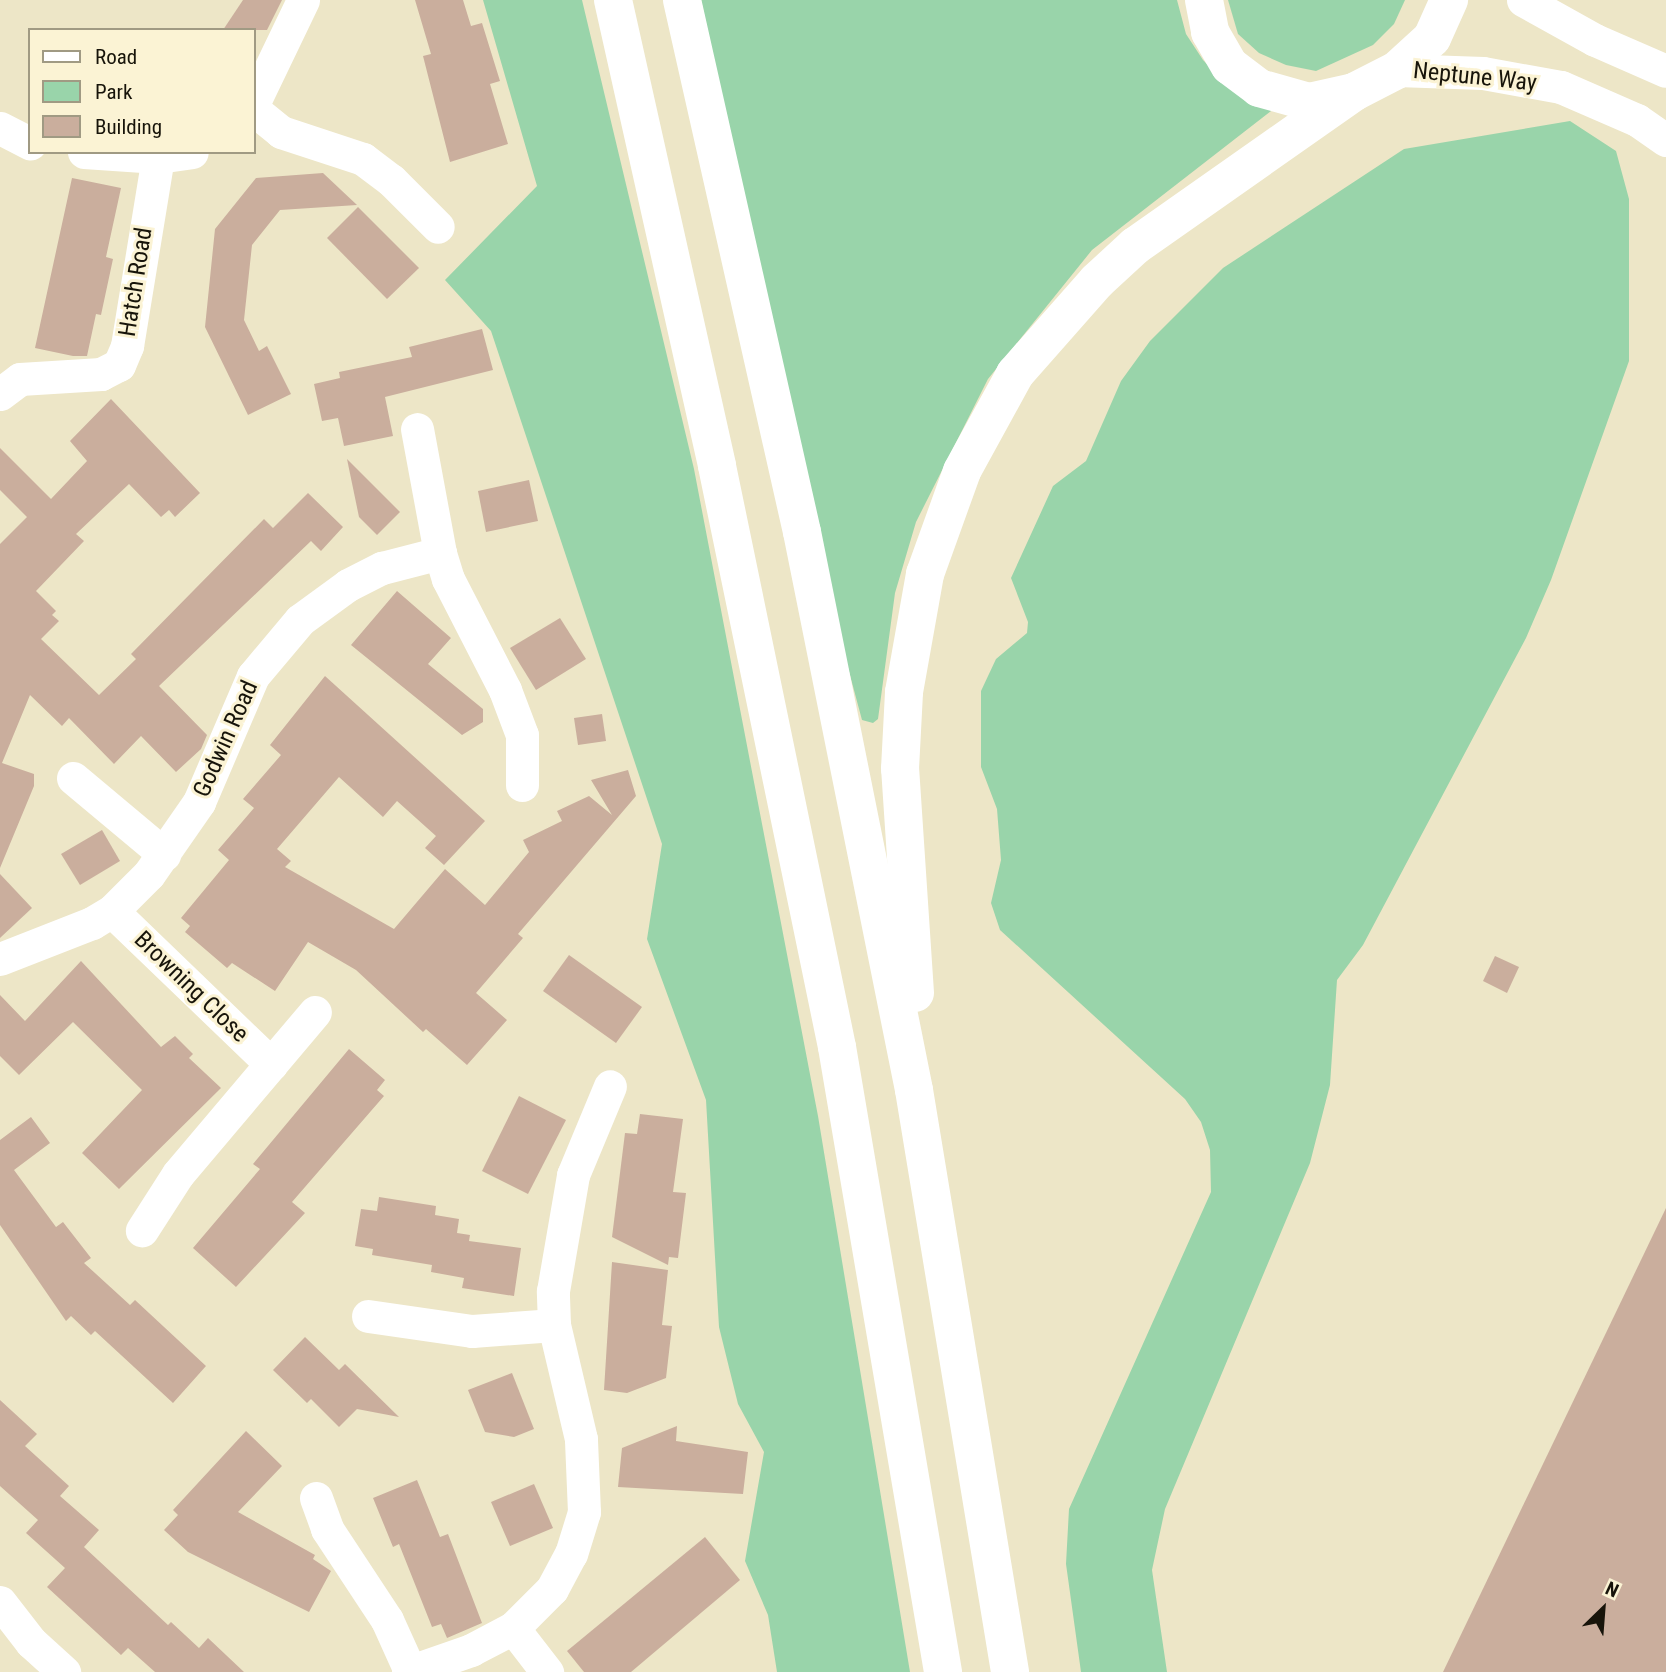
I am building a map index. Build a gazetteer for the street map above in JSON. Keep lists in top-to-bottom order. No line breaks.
{"streets":{"street":["Neptune Way","Hatch Road","Godwin Road","Browning Close"]},"crossings":[["Godwin Road","Browning Close"]],"legend":["Road","Park","Building"],"north":"top right"}
